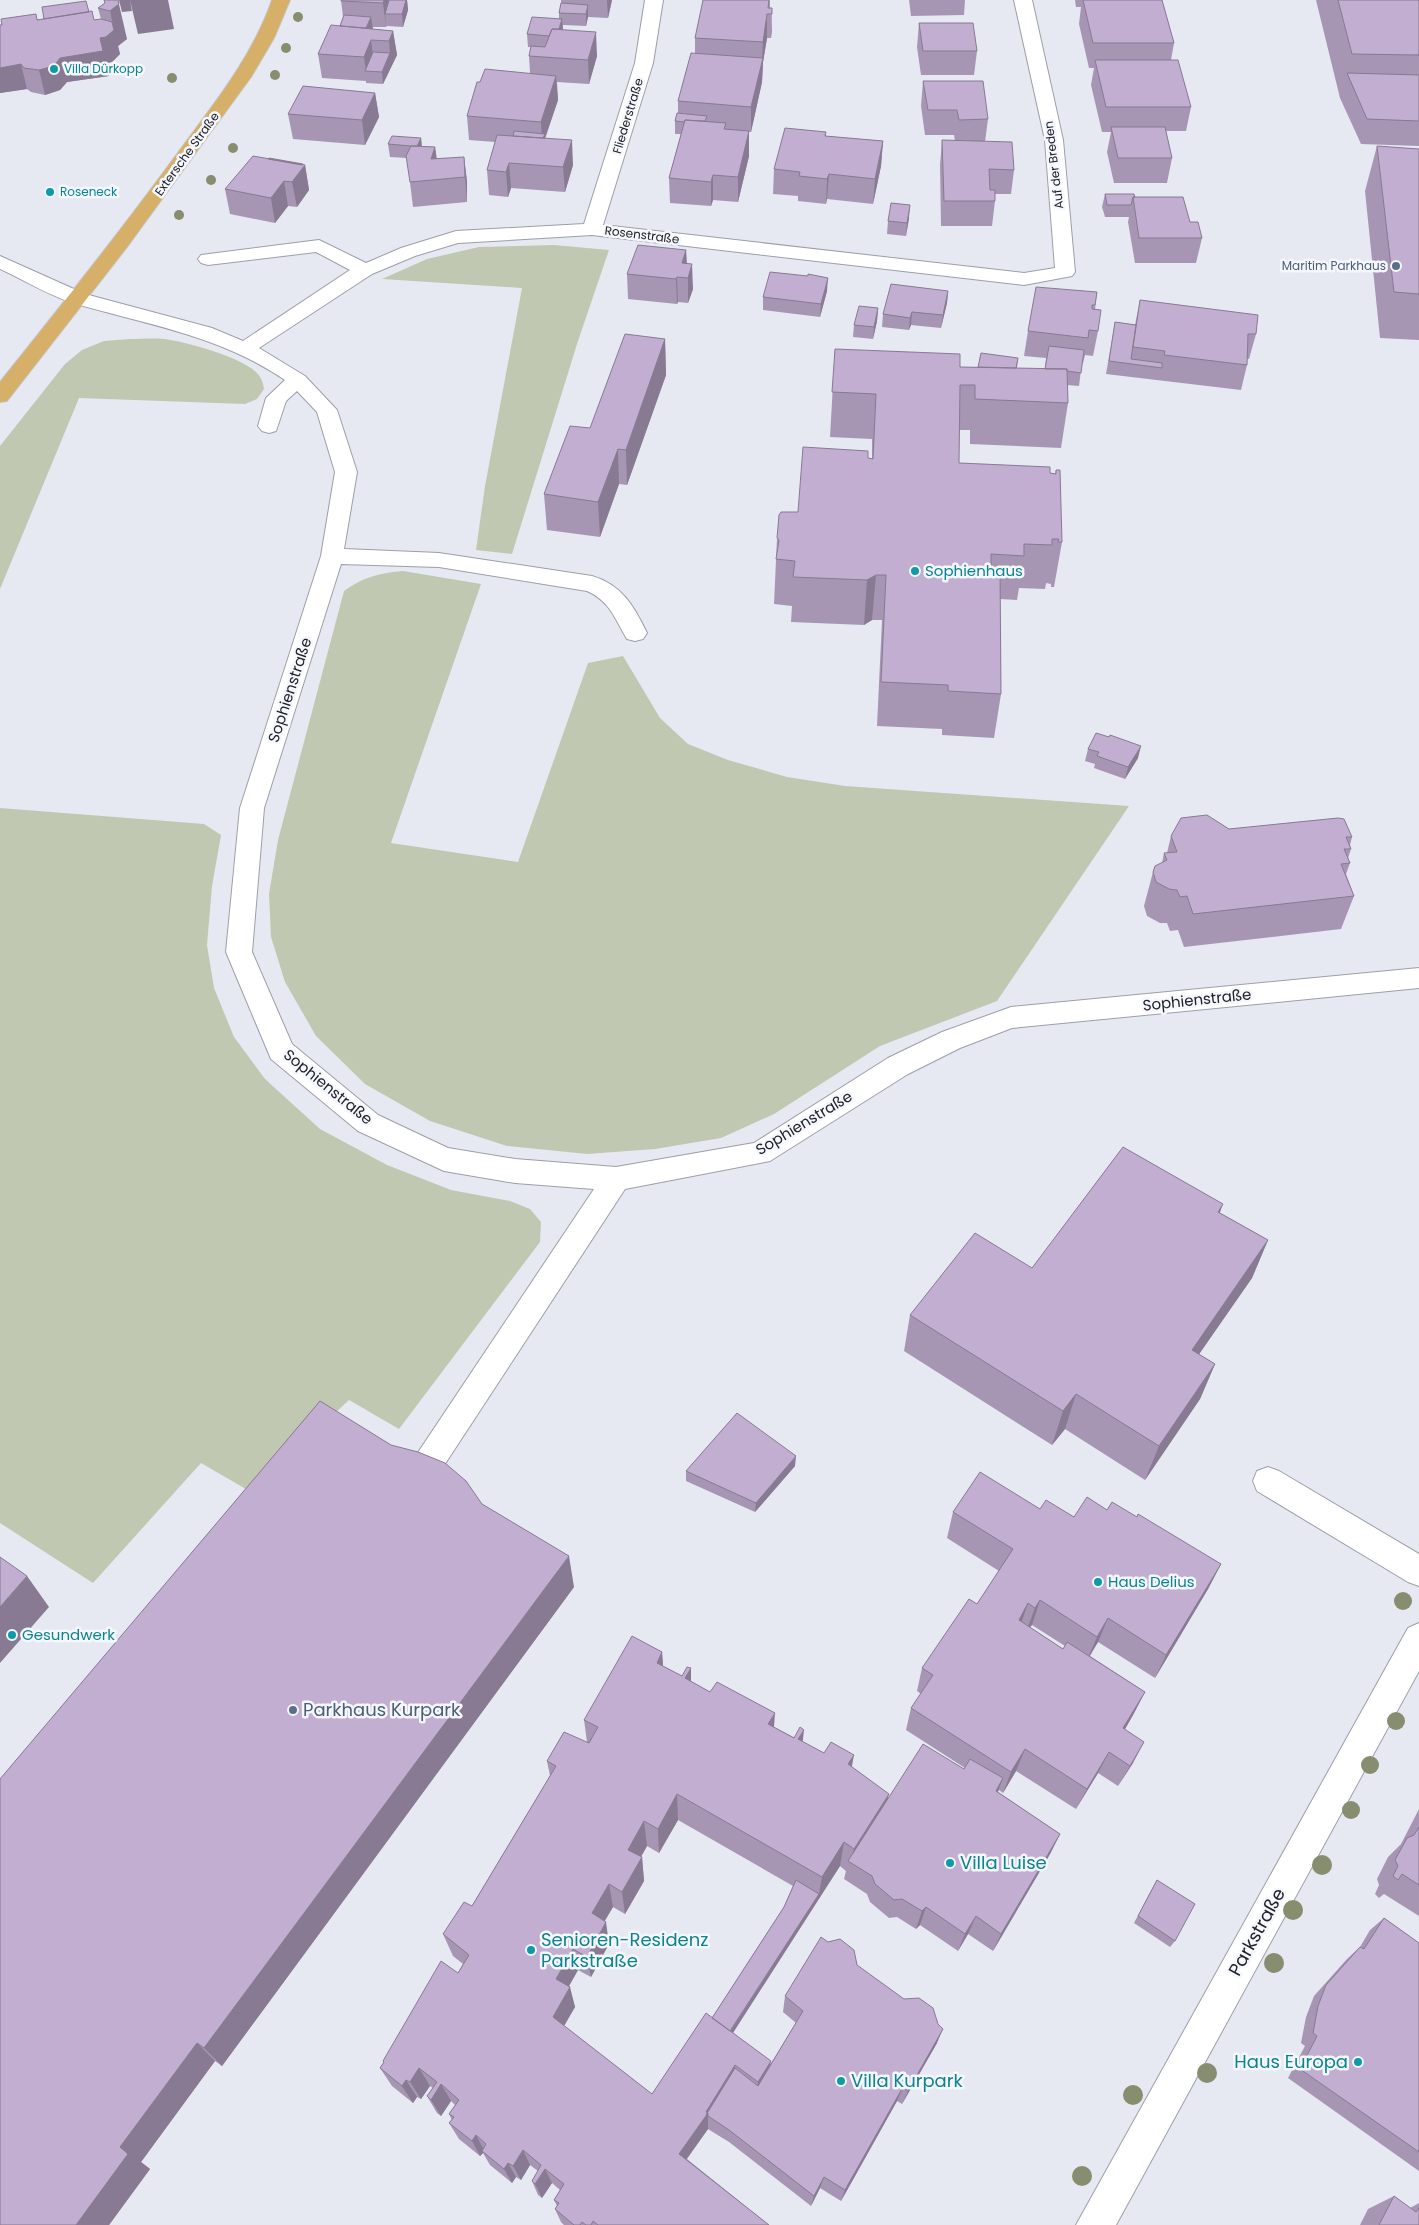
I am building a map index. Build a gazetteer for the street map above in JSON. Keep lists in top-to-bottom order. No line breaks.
{"streets":{"main road":["Extersche Straße"],"street":["Fliederstraße","Auf der Breden","Rosenstraße","Sophienstraße","Parkstraße"]},"crossings":[["Fliederstraße","Rosenstraße"],["Extersche Straße","Sophienstraße"],["Auf der Breden","Rosenstraße"],["Rosenstraße","Sophienstraße"]],"places":["Villa Dürkopp","Roseneck","Maritim Parkhaus","Sophienhaus","Haus Delius","Gesundwerk","Parkhaus Kurpark","Villa Luise","Senioren-Residenz Parkstraße","Haus Europa","Villa Kurpark"]}
